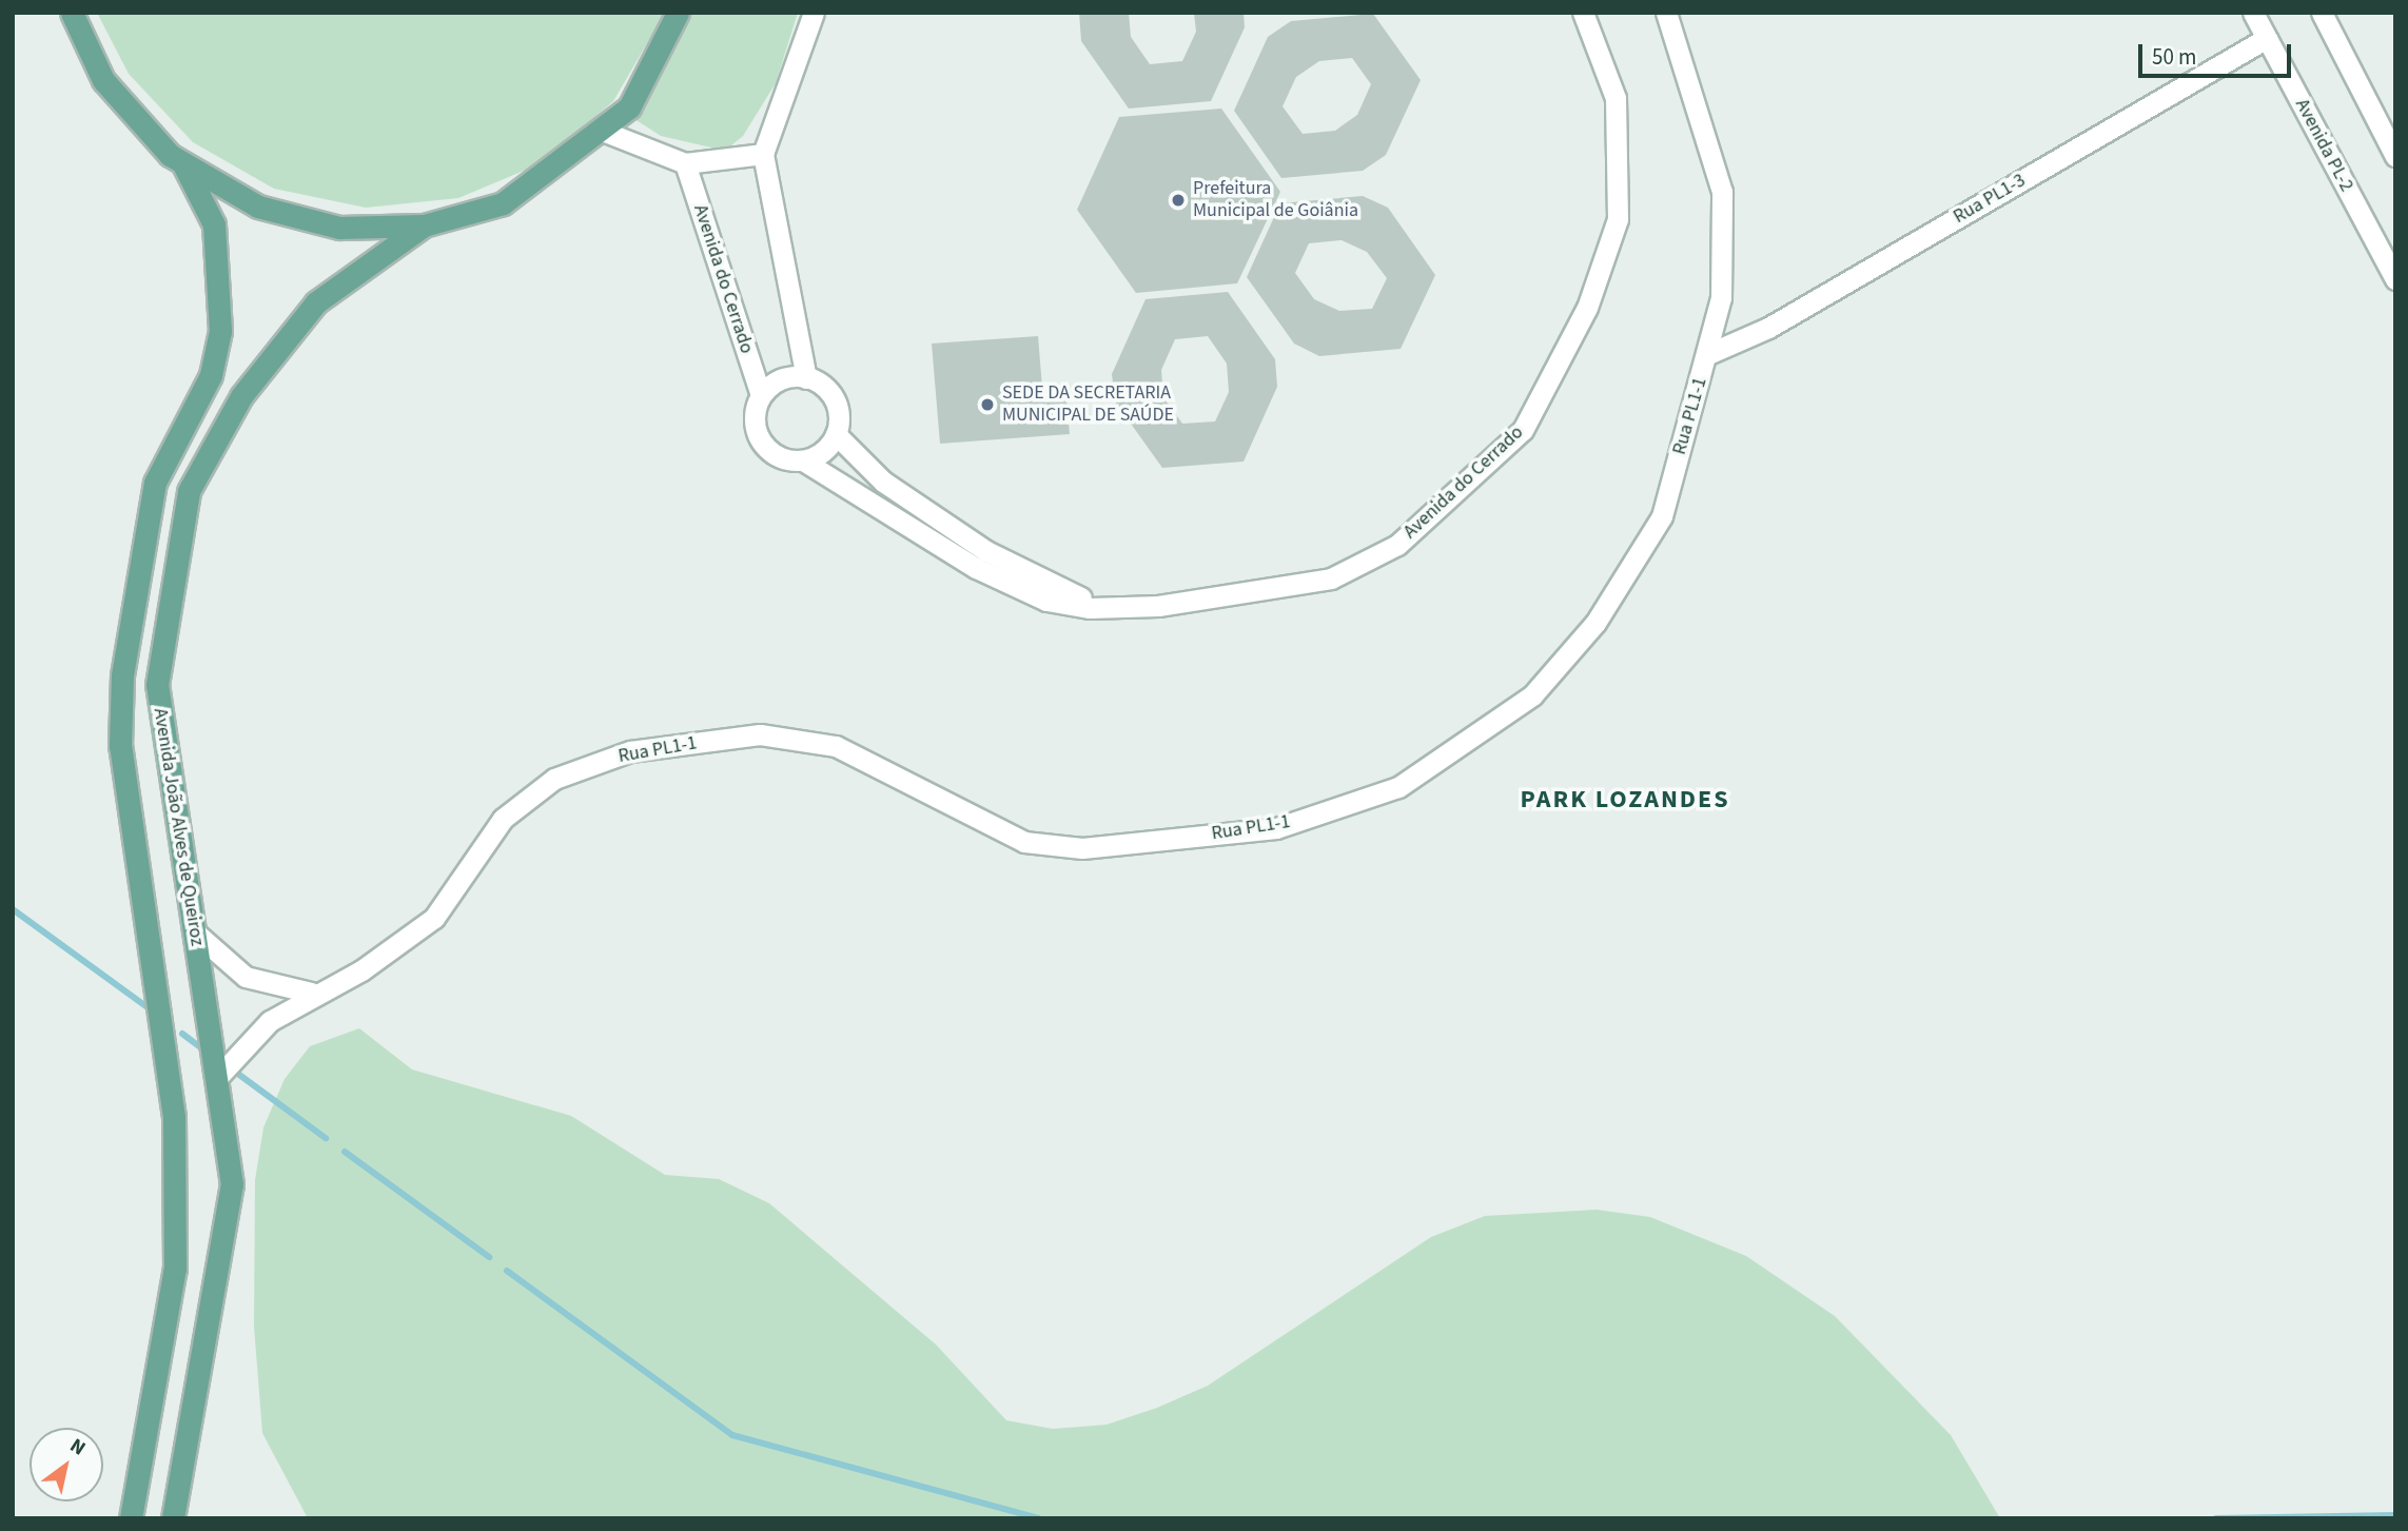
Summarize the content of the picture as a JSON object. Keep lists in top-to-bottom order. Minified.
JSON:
{"streets":{"main road":["Avenida João Alves de Queiroz"],"street":["Avenida PL-2","Rua PL1-3","Avenida do Cerrado","Rua PL1-1"]},"crossings":[["Avenida PL-2","Rua PL1-3"],["Rua PL1-3","Rua PL1-1"],["Rua PL1-1","Avenida João Alves de Queiroz"]],"districts":["PARK LOZANDES"],"places":["Prefeitura Municipal de Goiânia","SEDE DA SECRETARIA MUNICIPAL DE SAÚDE"],"scale_bar":"50 m","north":"top right"}
